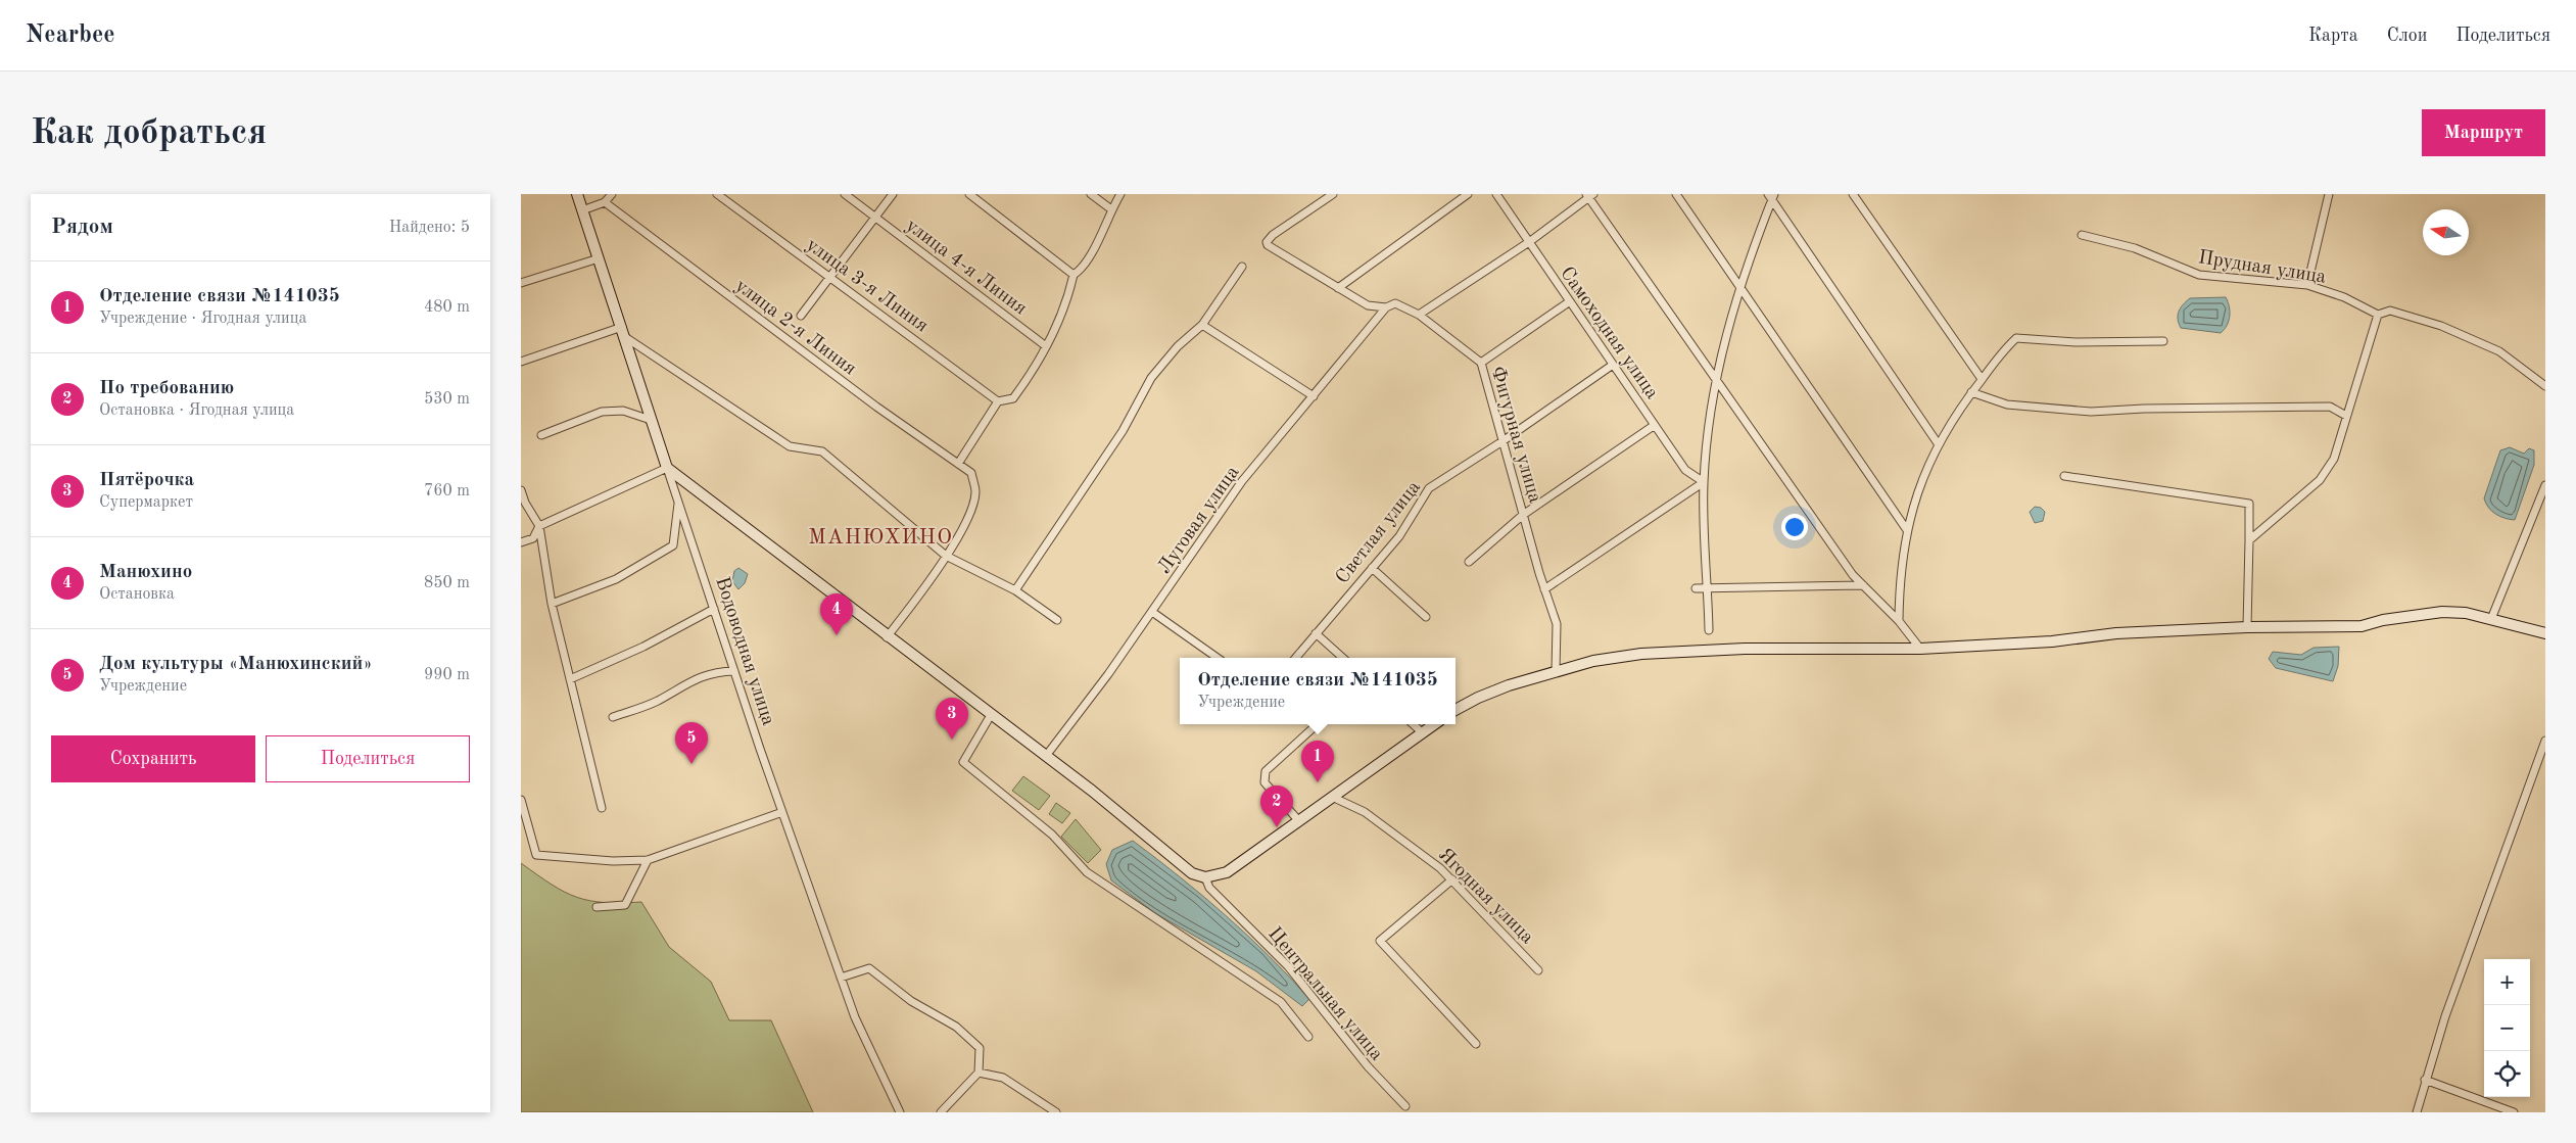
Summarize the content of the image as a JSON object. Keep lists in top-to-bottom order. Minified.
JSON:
{"streets":{"street":["улица 4-я Линия","Прудная улица","улица 3-я Линия","улица 2-я Линия","Самоходная улица","Фигурная улица","Луговая улица","Светлая улица","Водоводная улица","Ягодная улица","Центральная улица"]},"crossings":[["Самоходная улица","Светлая улица"],["Фигурная улица","Луговая улица"],["Фигурная улица","Светлая улица"]],"districts":["МАНЮХИНО"],"north":"left","page":{"header":"Nearbee","nav":["Карта","Слои","Поделиться"],"buttons":["Маршрут",["Сохранить","Поделиться"]],"title":"Как добраться","heading":["Рядом","Найдено: 5"],"list":[{"mark":"1","name":"Отделение связи №141035","note":"Учреждение · Ягодная улица","value":"480 m"},{"mark":"2","name":"По требованию","note":"Остановка · Ягодная улица","value":"530 m"},{"mark":"3","name":"Пятёрочка","note":"Супермаркет","value":"760 m"},{"mark":"4","name":"Манюхино","note":"Остановка","value":"850 m"},{"mark":"5","name":"Дом культуры «Манюхинский»","note":"Учреждение","value":"990 m"}],"pins":["4","3","5","1","2"],"popup":["Отделение связи №141035","Учреждение"],"map_buttons":["+","−"]}}
